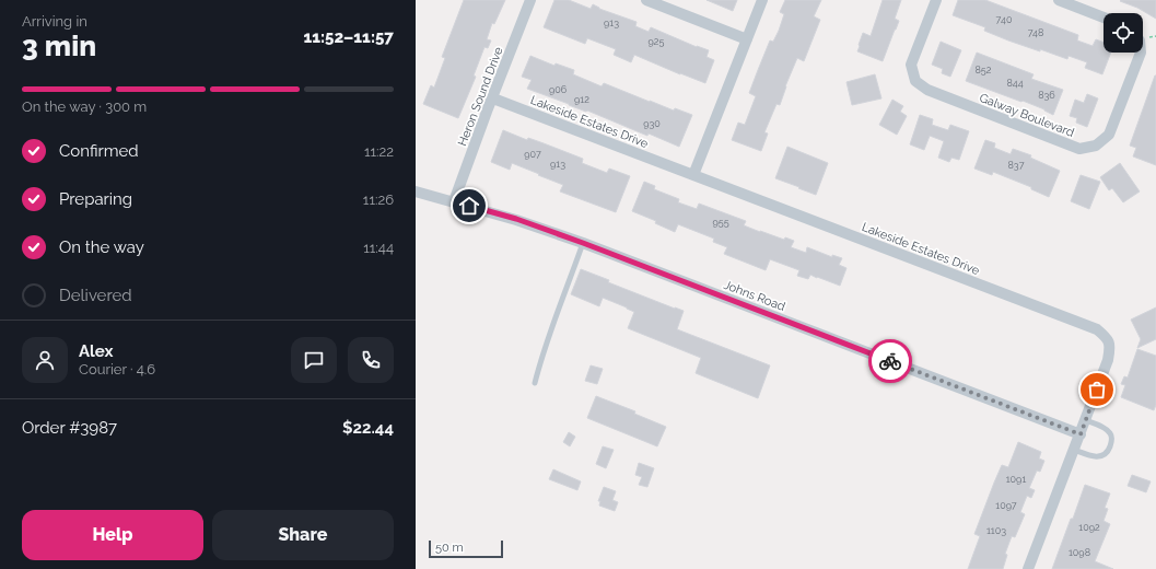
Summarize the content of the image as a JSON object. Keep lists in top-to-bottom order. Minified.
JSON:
{"streets":{"street":["Heron Sound Drive","Galway Boulevard","Lakeside Estates Drive","Johns Road"]},"crossings":[["Heron Sound Drive","Lakeside Estates Drive"],["Heron Sound Drive","Johns Road"],["Lakeside Estates Drive","Johns Road"]],"house_numbers":["740","913","748","925","852","844","906","836","912","930","907","913","837","955","1091","1097","1092","1103","1098"],"scale_bar":"50 m","page":{"heading":["3 min","Arriving in","11:52–11:57"],"panel":["Alex","Courier · 4.6","Order #3987","$22.44"],"bar":"On the way · 300 m","list":[["Confirmed","11:22"],["Preparing","11:26"],["On the way","11:44"],"Delivered"],"buttons":["Help","Share"],"scale":"50 m"}}
